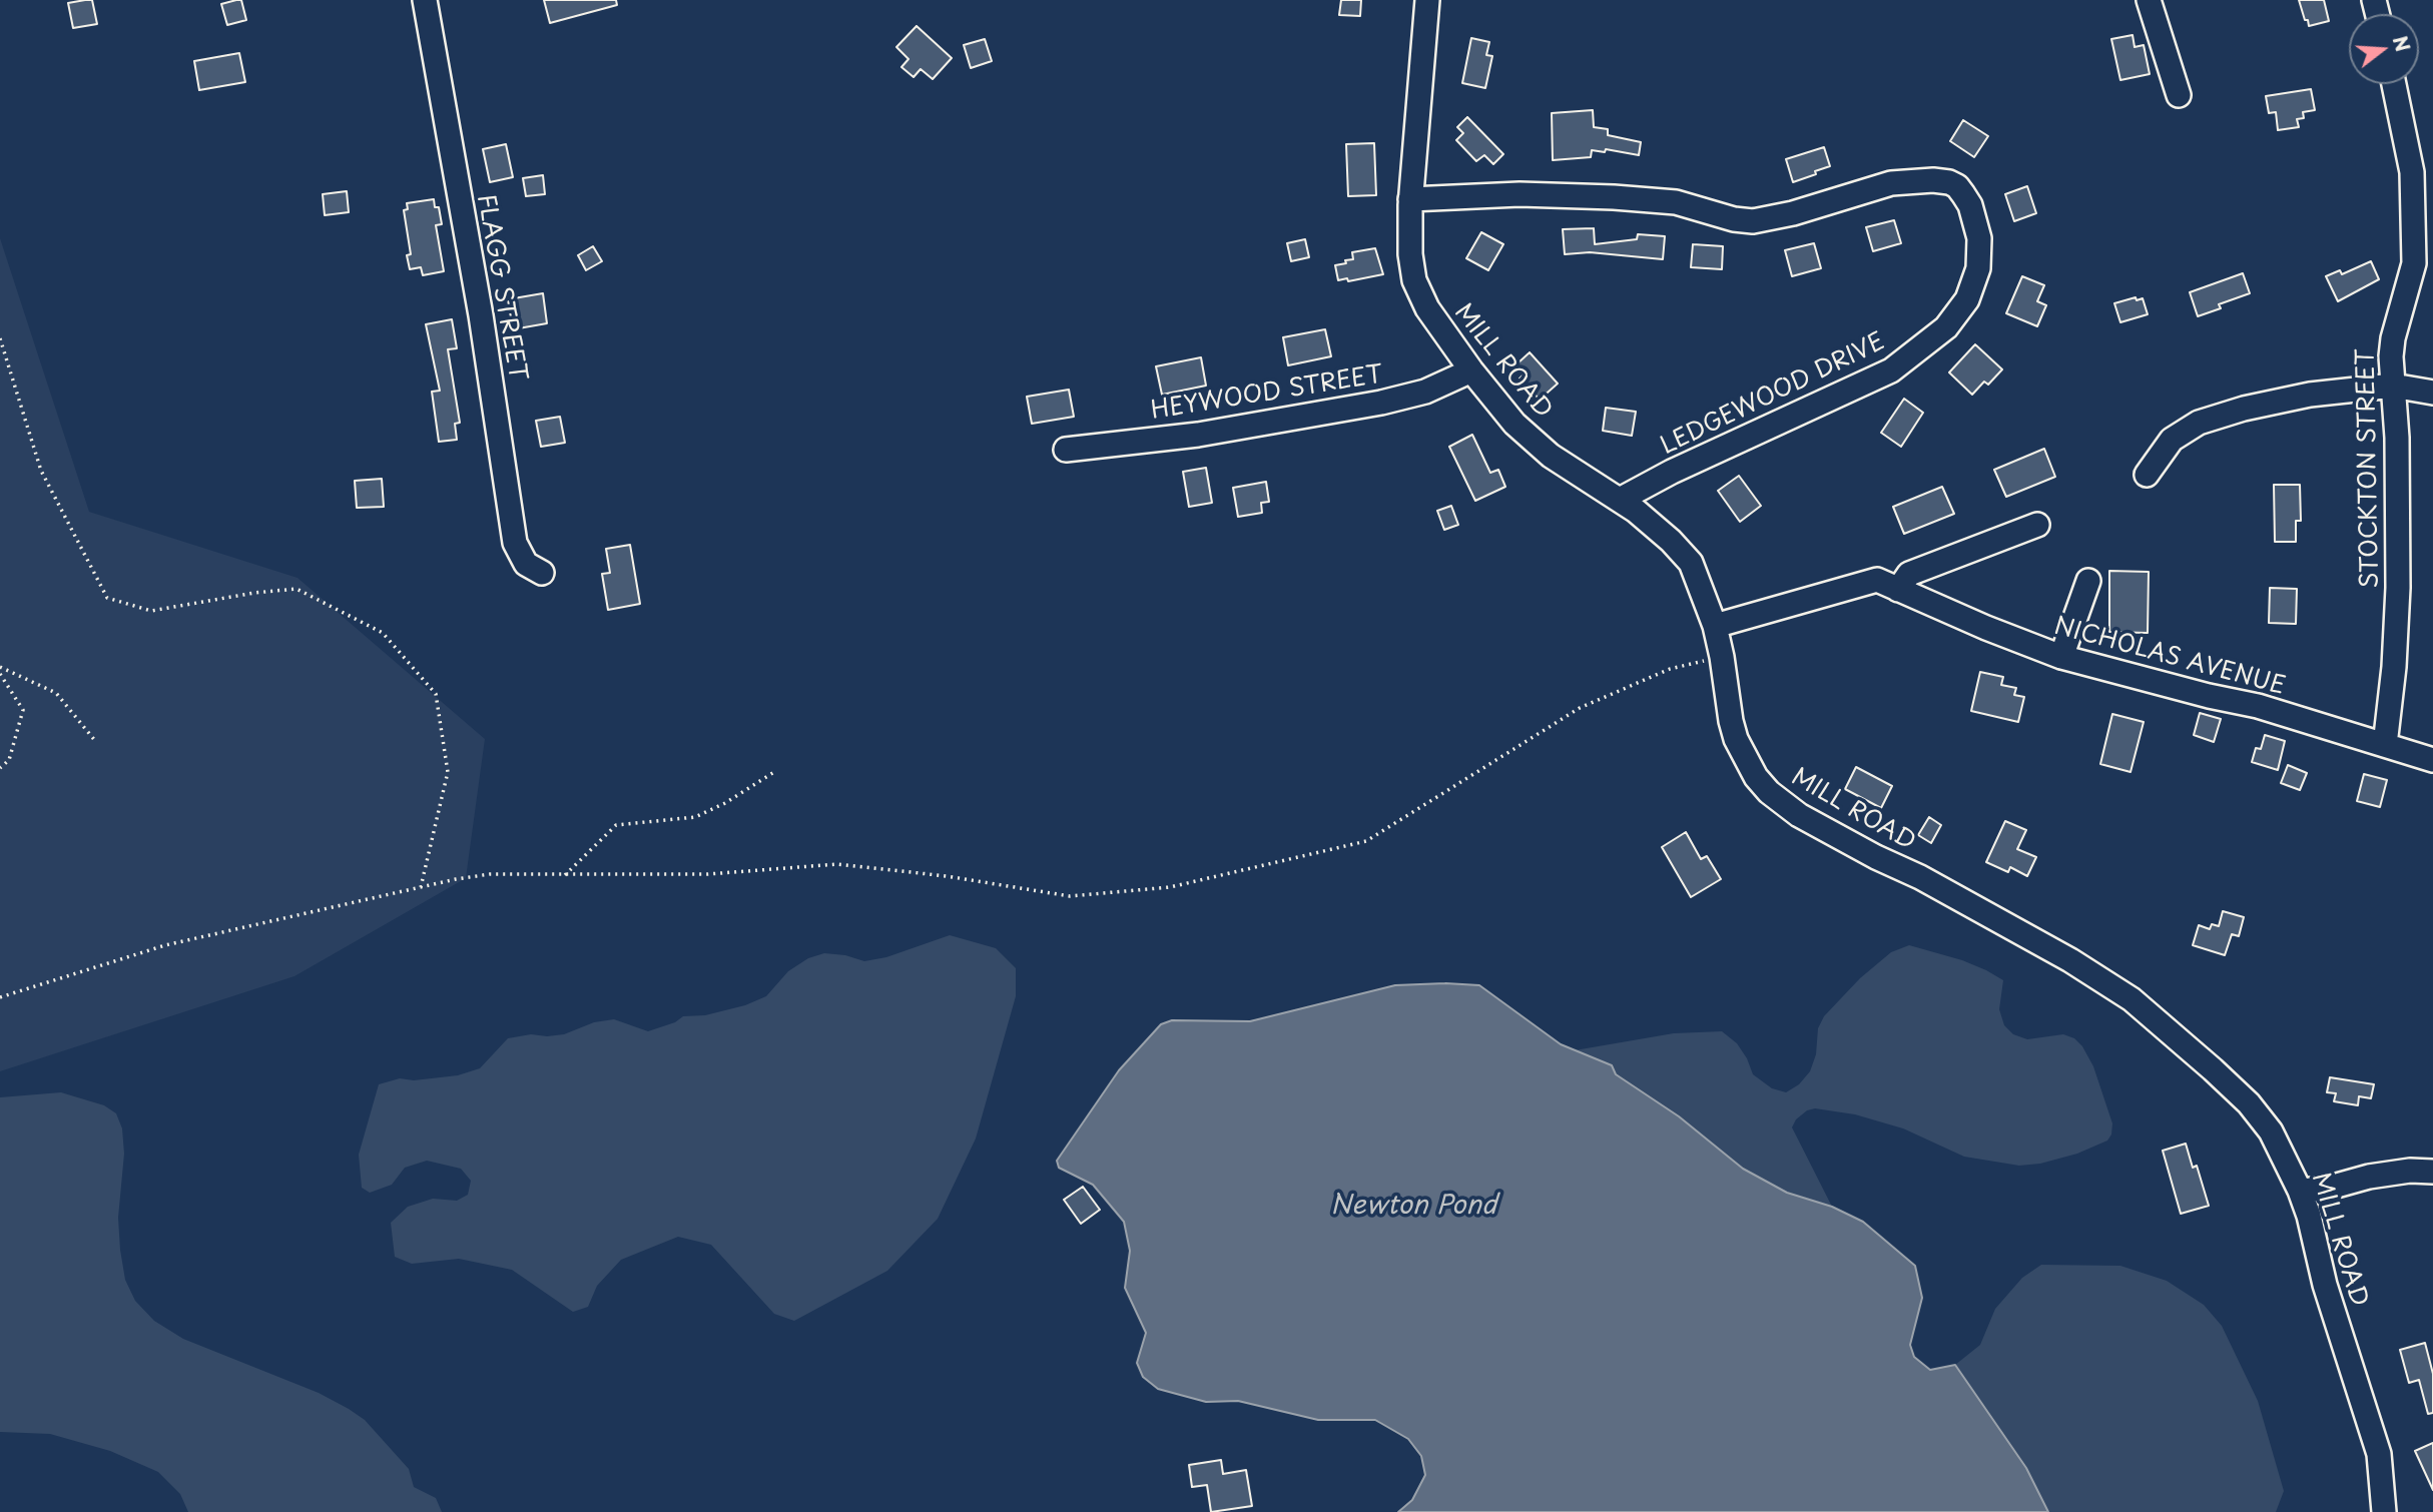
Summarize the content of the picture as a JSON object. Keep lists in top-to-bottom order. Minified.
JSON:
{"streets":{"street":["FLAGG STREET","MILL ROAD","HEYWOOD STREET","LEDGEWOOD DRIVE","STOCKTON STREET","NICHOLAS AVENUE"]},"crossings":[["MILL ROAD","HEYWOOD STREET"],["MILL ROAD","LEDGEWOOD DRIVE"],["MILL ROAD","NICHOLAS AVENUE"],["STOCKTON STREET","NICHOLAS AVENUE"]],"water":["Newton Pond"],"north":"right"}
